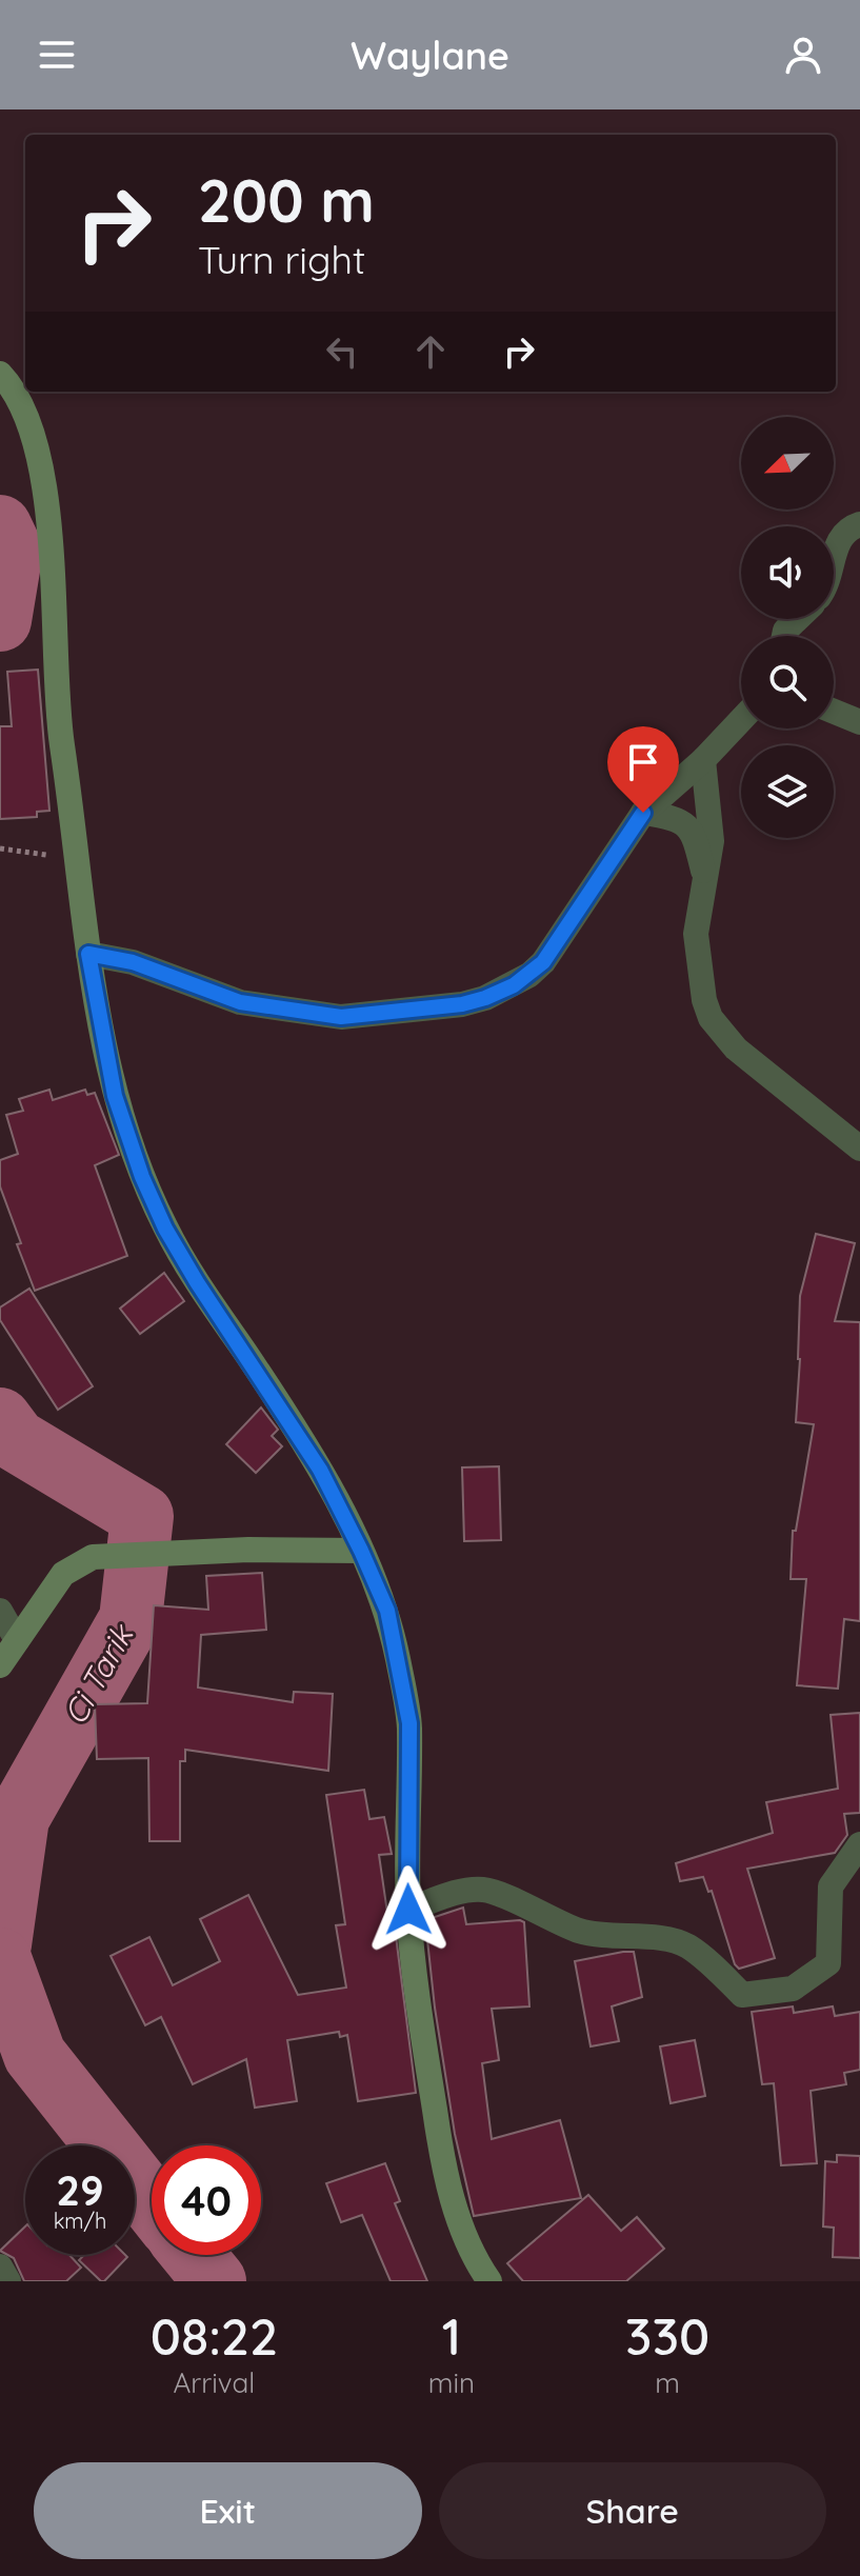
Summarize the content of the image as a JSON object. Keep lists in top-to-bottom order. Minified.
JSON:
{"water":["Ci Tarik"],"north":"bottom left","page":{"header":"Waylane","turn":["200 m","Turn right"],"speed":"29 km/h","limit":"40","eta":["08:22","Arrival","1","min","330","m"],"buttons":["Exit","Share"]}}
